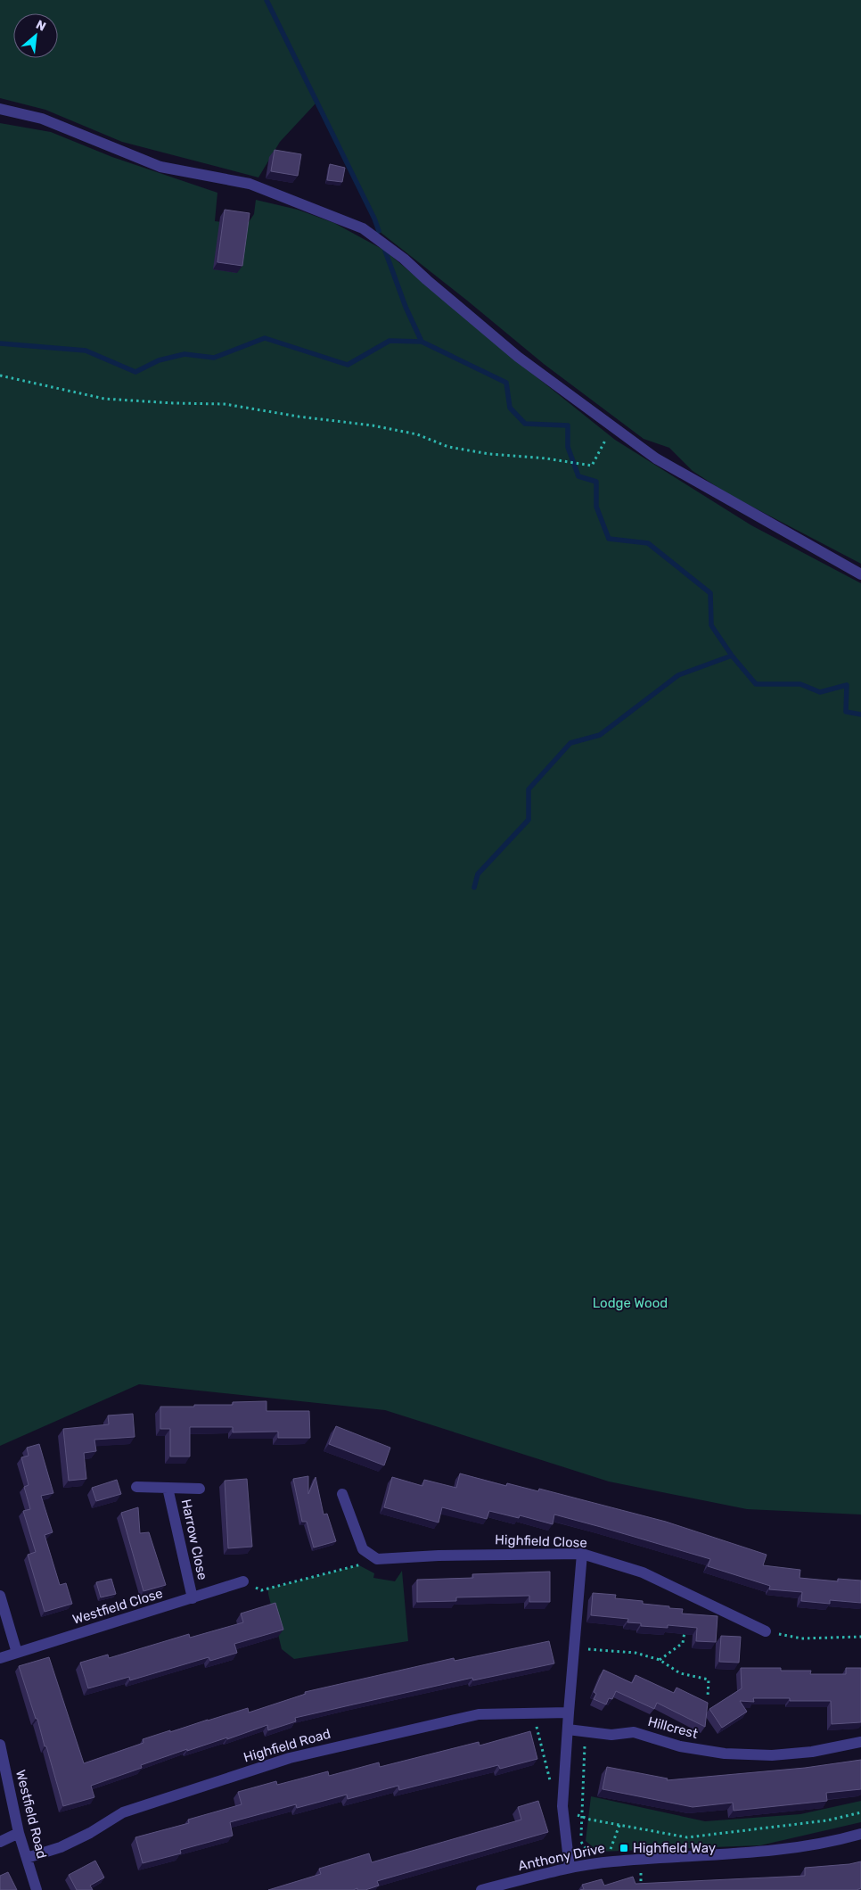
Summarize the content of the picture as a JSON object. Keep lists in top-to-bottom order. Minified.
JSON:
{"streets":{"street":["Harrow Close","Highfield Close","Westfield Close","Hillcrest","Highfield Road","Westfield Road","Anthony Drive"]},"crossings":[["Harrow Close","Westfield Close"],["Highfield Road","Westfield Road"]],"parks":["Lodge Wood"],"places":{"transit":["Highfield Way"]},"north":"top right"}
